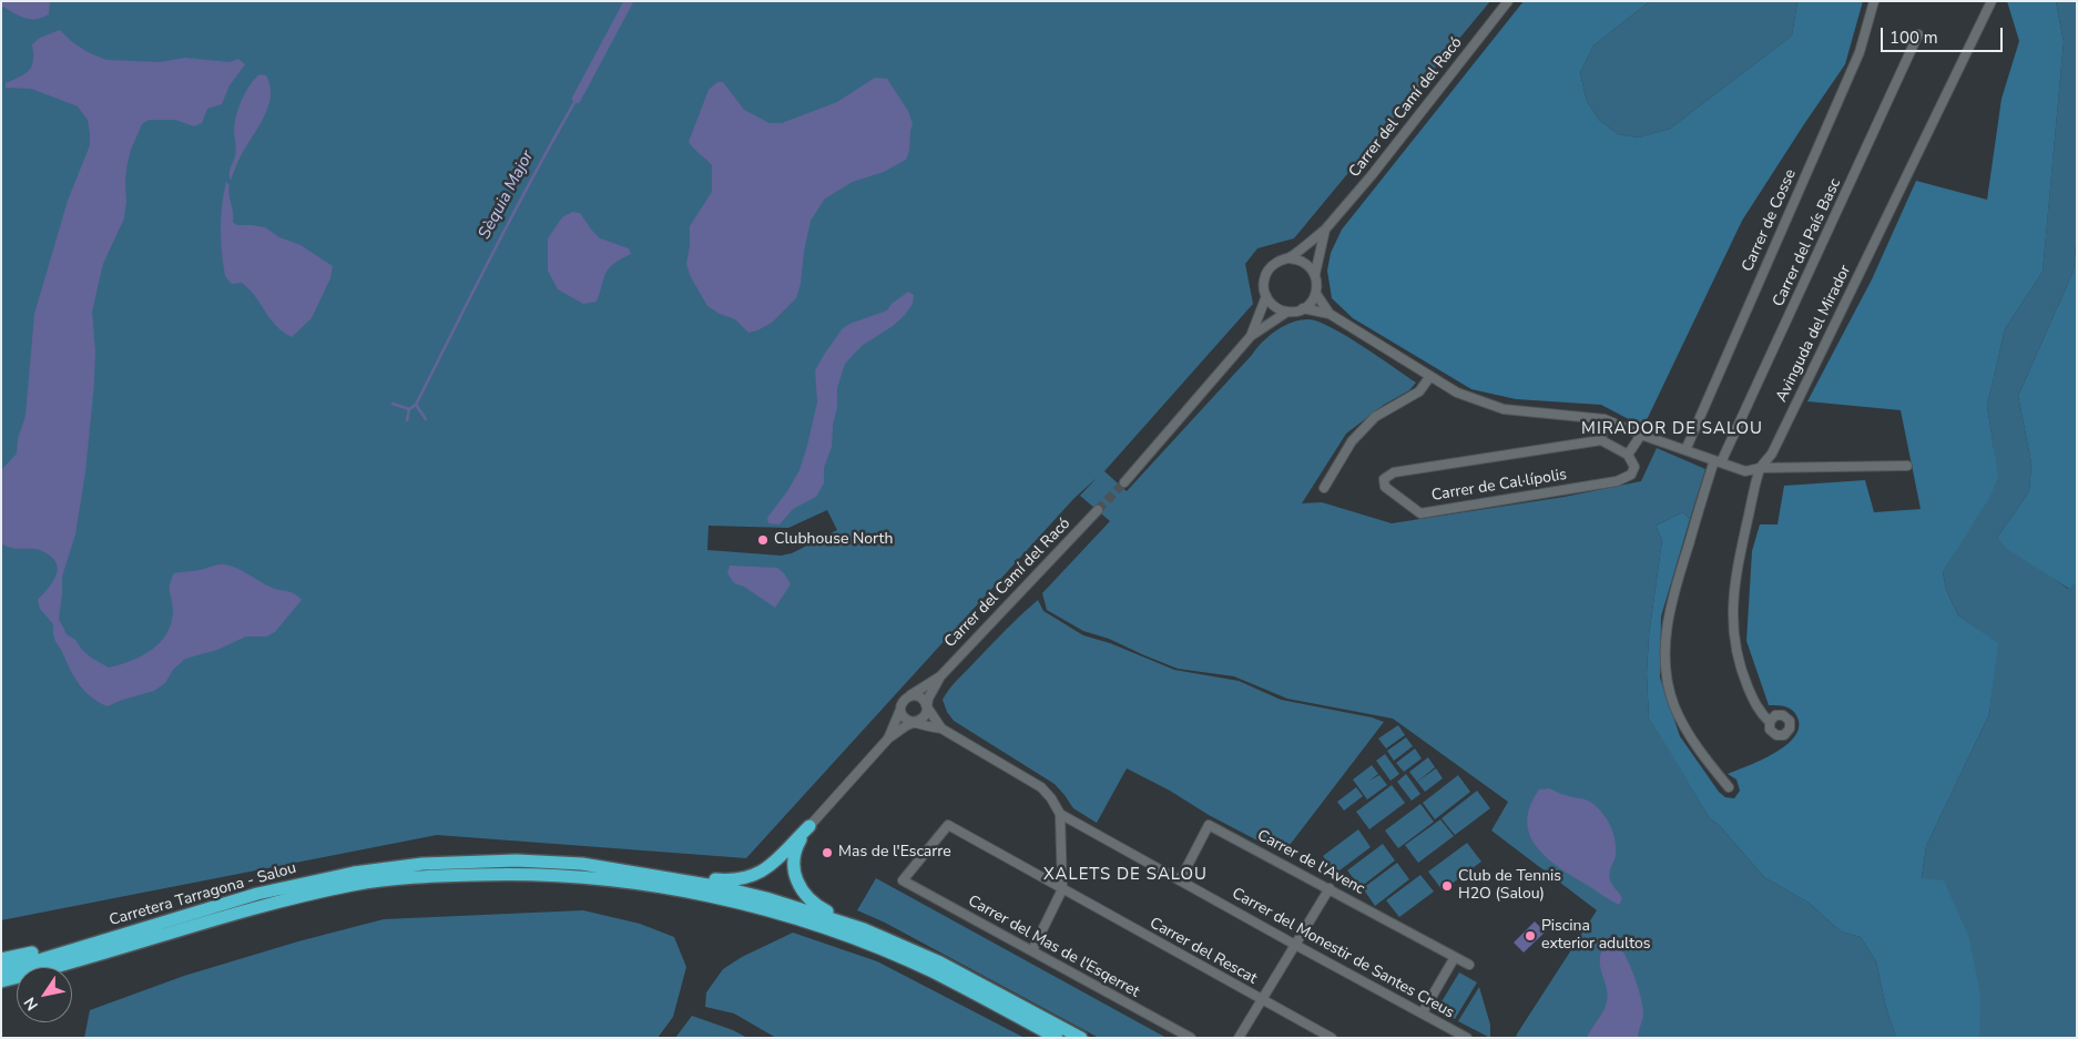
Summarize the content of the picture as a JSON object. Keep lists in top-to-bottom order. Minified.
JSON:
{"streets":{"highway":["Carretera Tarragona - Salou"],"street":["Carrer del Camí del Racó","Carrer de Cosse","Carrer del País Basc","Avinguda del Mirador","Carrer de Cal·lípolis","Carrer de l'Avenc","Carrer del Mas de l'Esqerret","Carrer del Rescat","Carrer del Monestir de Santes Creus"]},"crossings":[["Carrer de l'Avenc","Carrer del Monestir de Santes Creus"],["Carrer del Mas de l'Esqerret","Carrer del Rescat"]],"districts":["MIRADOR DE SALOU","XALETS DE SALOU"],"water":["Sèquia Major"],"places":["Clubhouse North","Mas de l'Escarre","Club de Tennis H2O (Salou)","Piscina exterior adultos"],"scale_bar":"100 m","north":"bottom left"}
